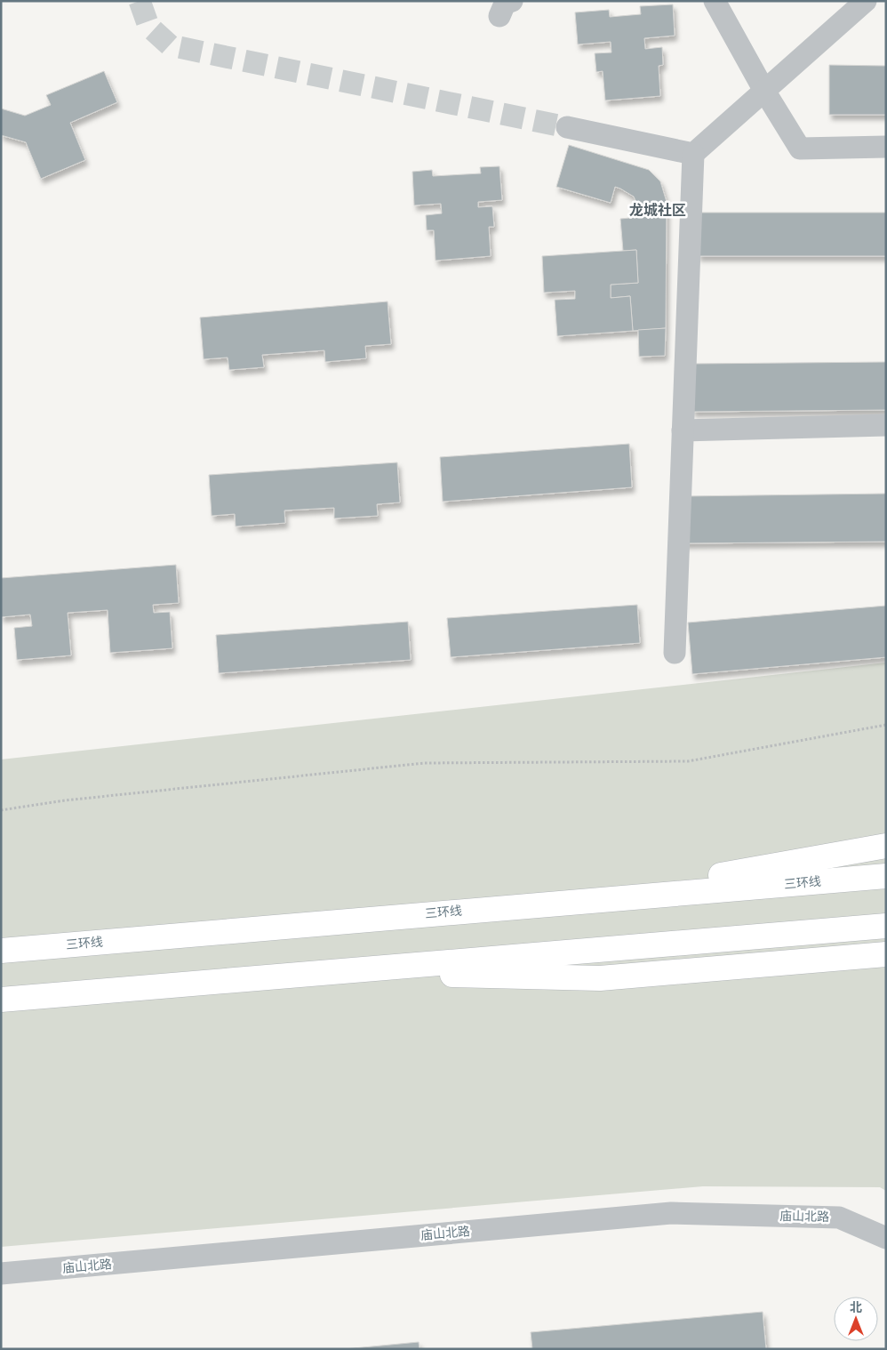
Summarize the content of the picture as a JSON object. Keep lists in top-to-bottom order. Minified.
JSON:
{"streets":{"highway":["三环线"],"street":["庙山北路"]},"districts":["龙城社区"],"north":"top"}
